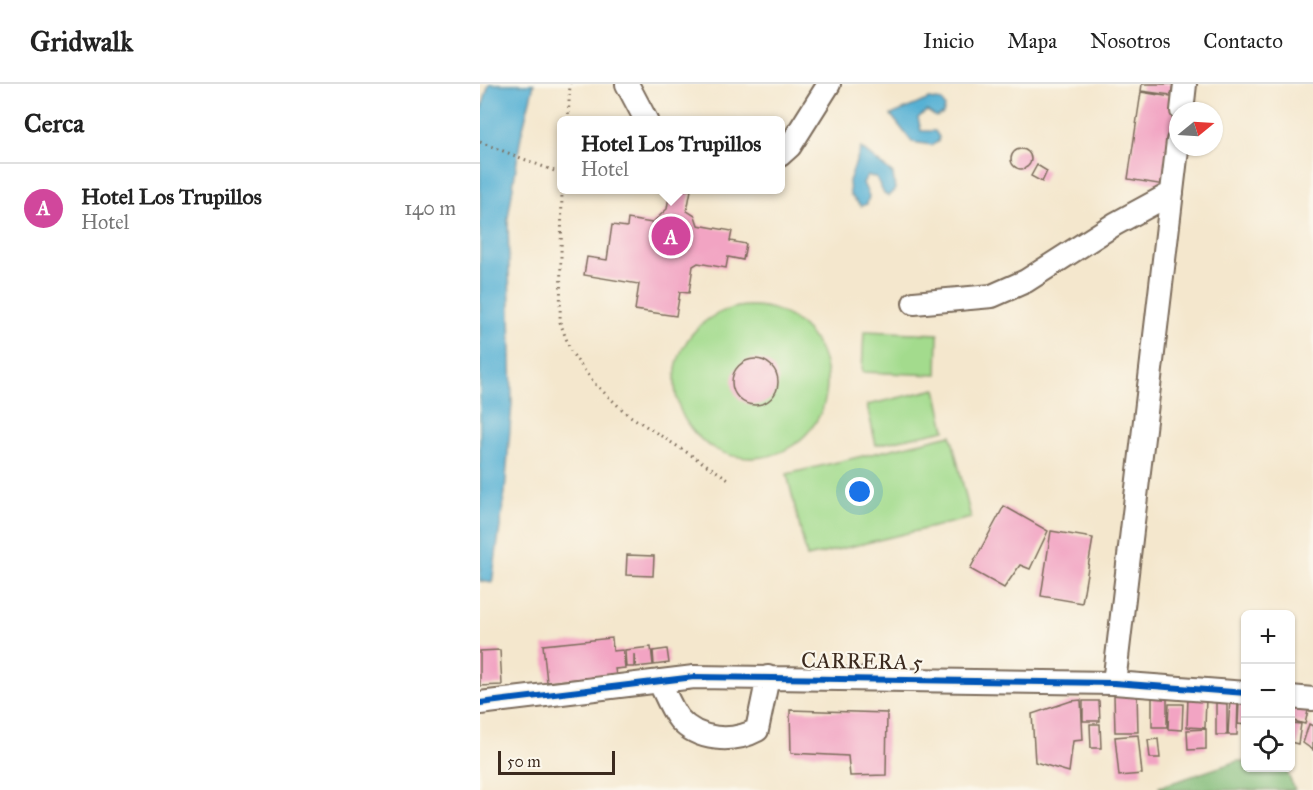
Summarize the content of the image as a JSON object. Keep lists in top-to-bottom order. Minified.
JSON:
{"streets":{"street":["CARRERA 5"]},"scale_bar":"50 m","north":"right","page":{"header":"Gridwalk","nav":["Inicio","Mapa","Nosotros","Contacto"],"heading":"Cerca","popup":["Hotel Los Trupillos","Hotel"],"list":[{"mark":"A","name":"Hotel Los Trupillos","note":"Hotel","value":"140 m"}],"pins":"A","map_buttons":["+","−"],"scale":"50 m"}}
